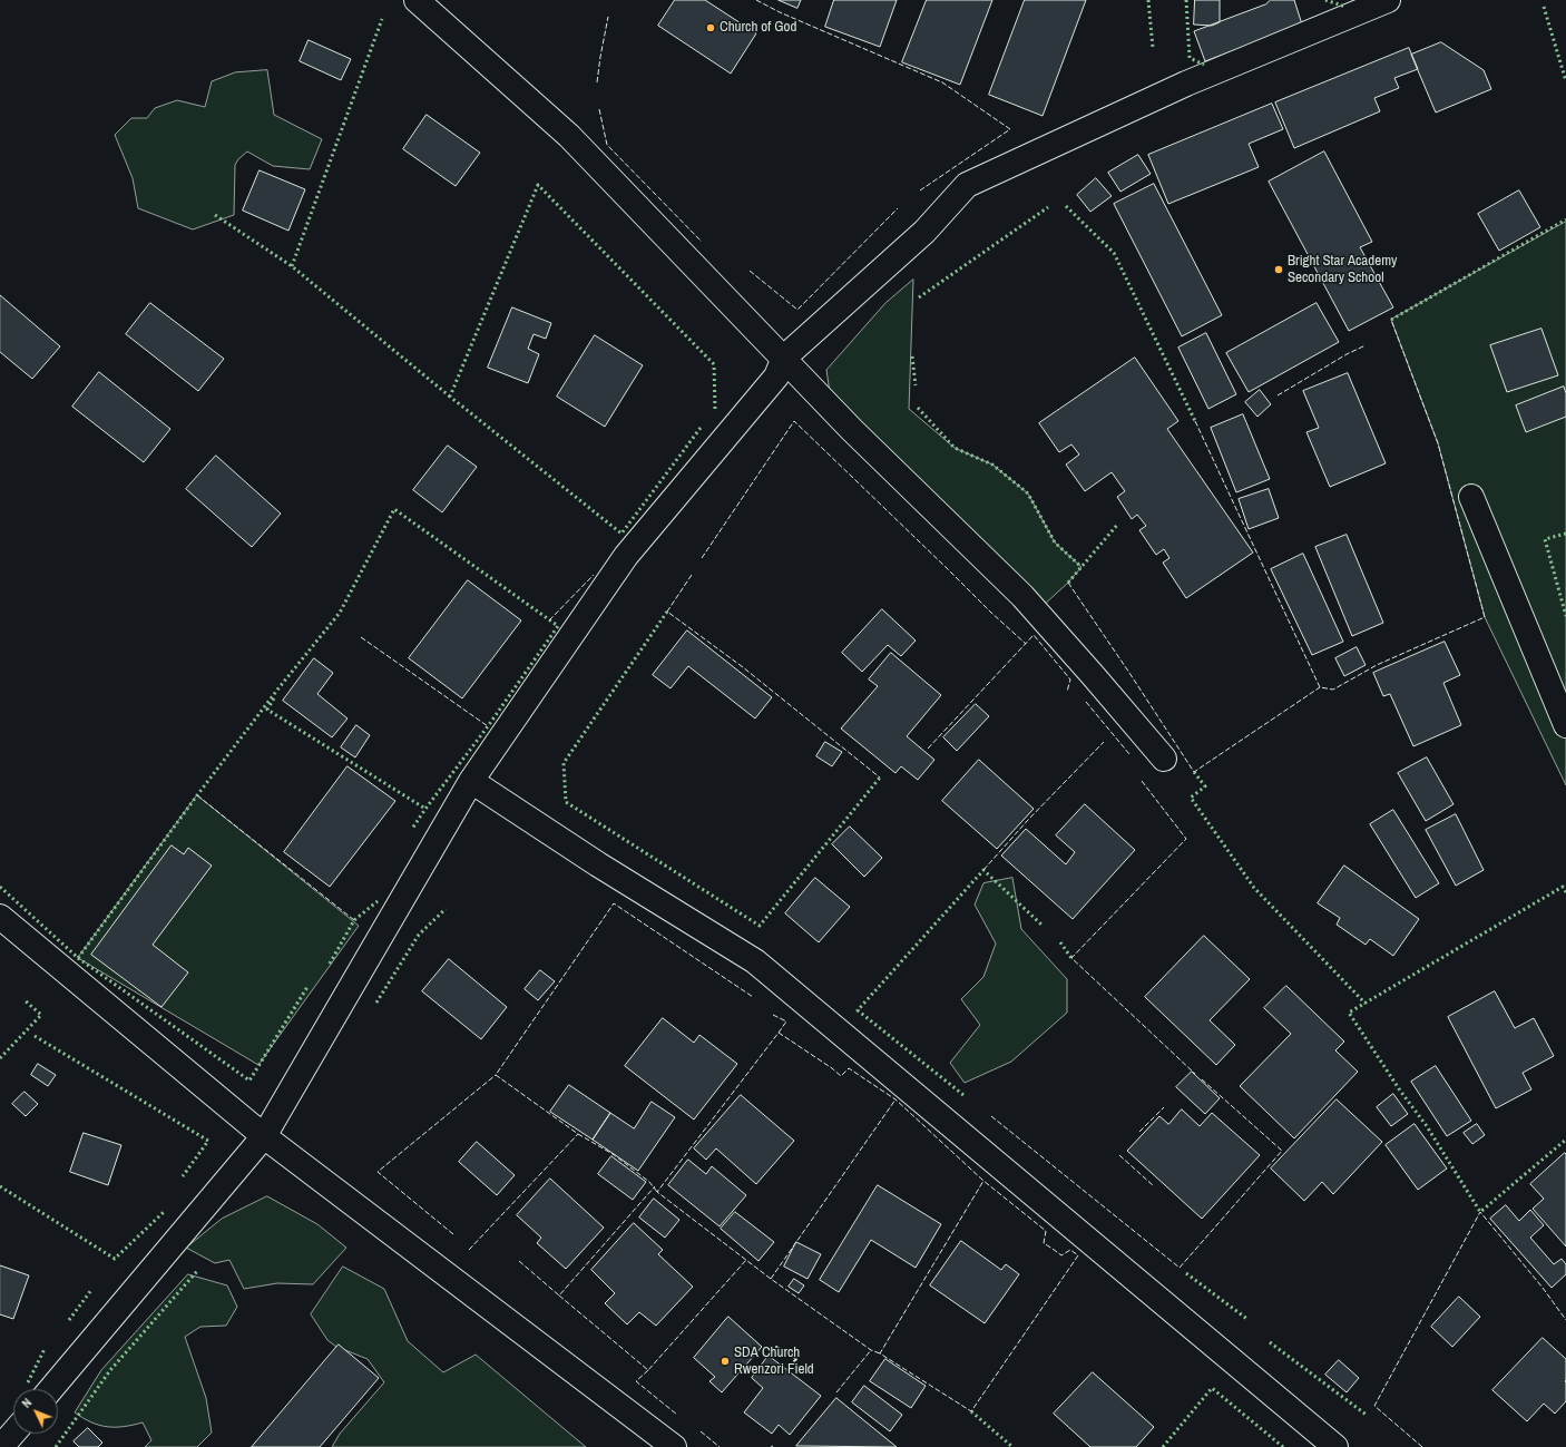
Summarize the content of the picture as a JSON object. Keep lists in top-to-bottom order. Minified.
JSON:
{"places":["Church of God","Bright Star Academy Secondary School","SDA Church Rwenzori Field"],"north":"top left"}
